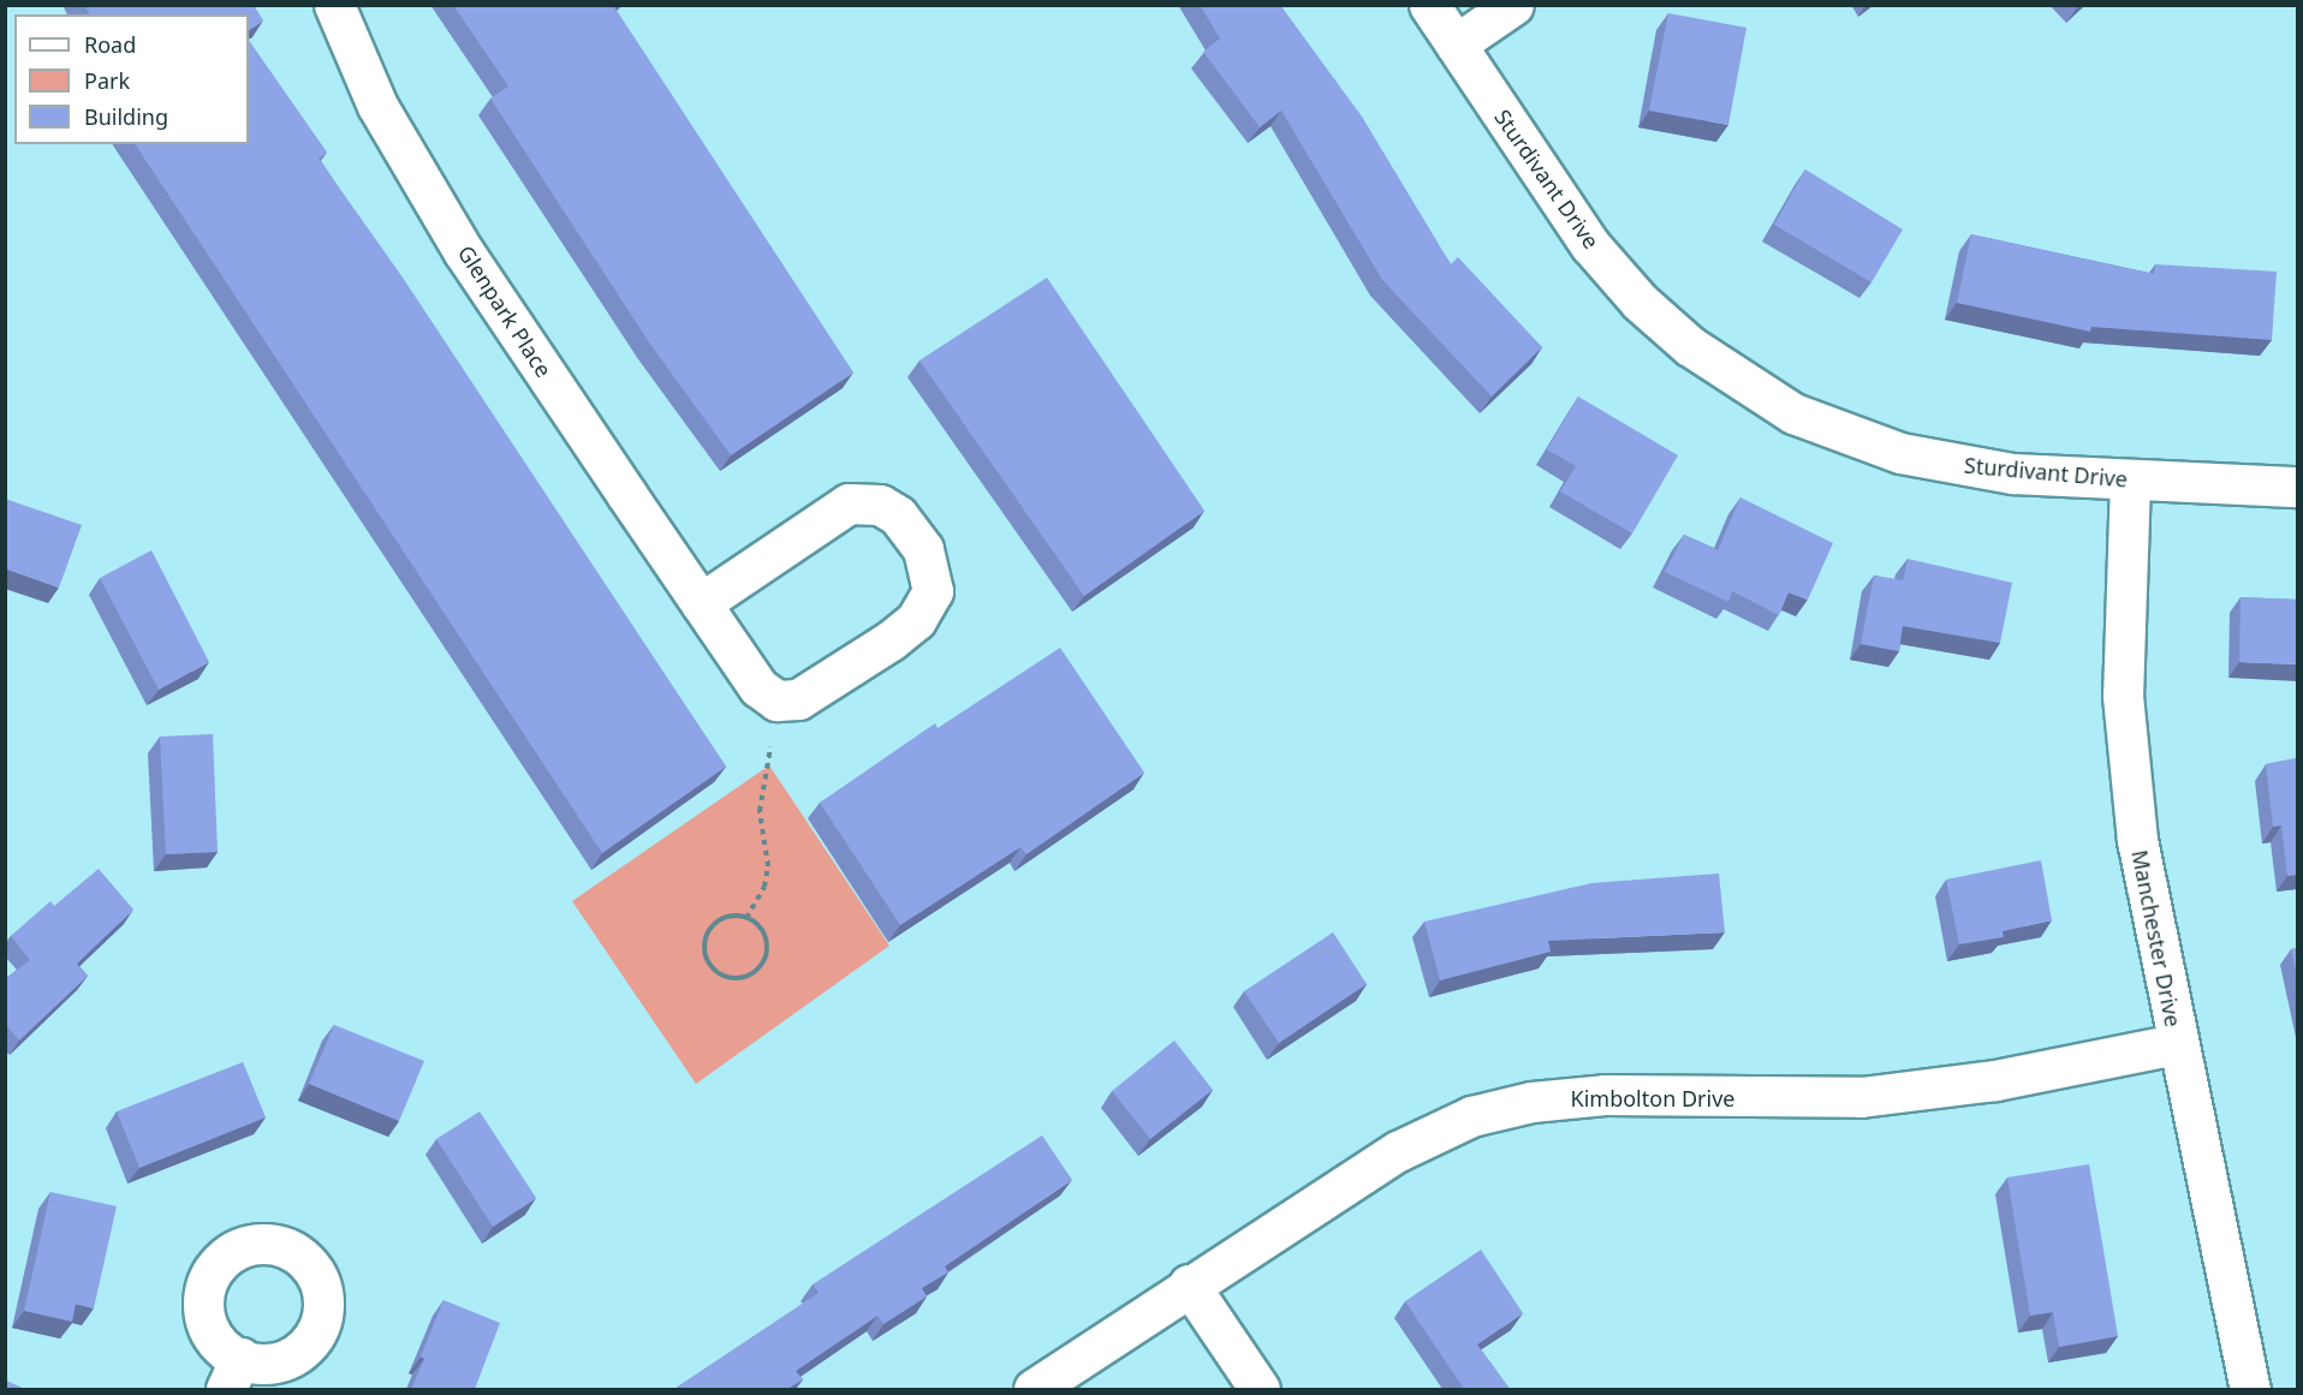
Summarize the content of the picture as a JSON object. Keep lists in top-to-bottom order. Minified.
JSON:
{"streets":{"street":["Sturdivant Drive","Glenpark Place","Manchester Drive","Kimbolton Drive"]},"crossings":[["Sturdivant Drive","Manchester Drive"],["Manchester Drive","Kimbolton Drive"]],"legend":["Road","Park","Building"]}
